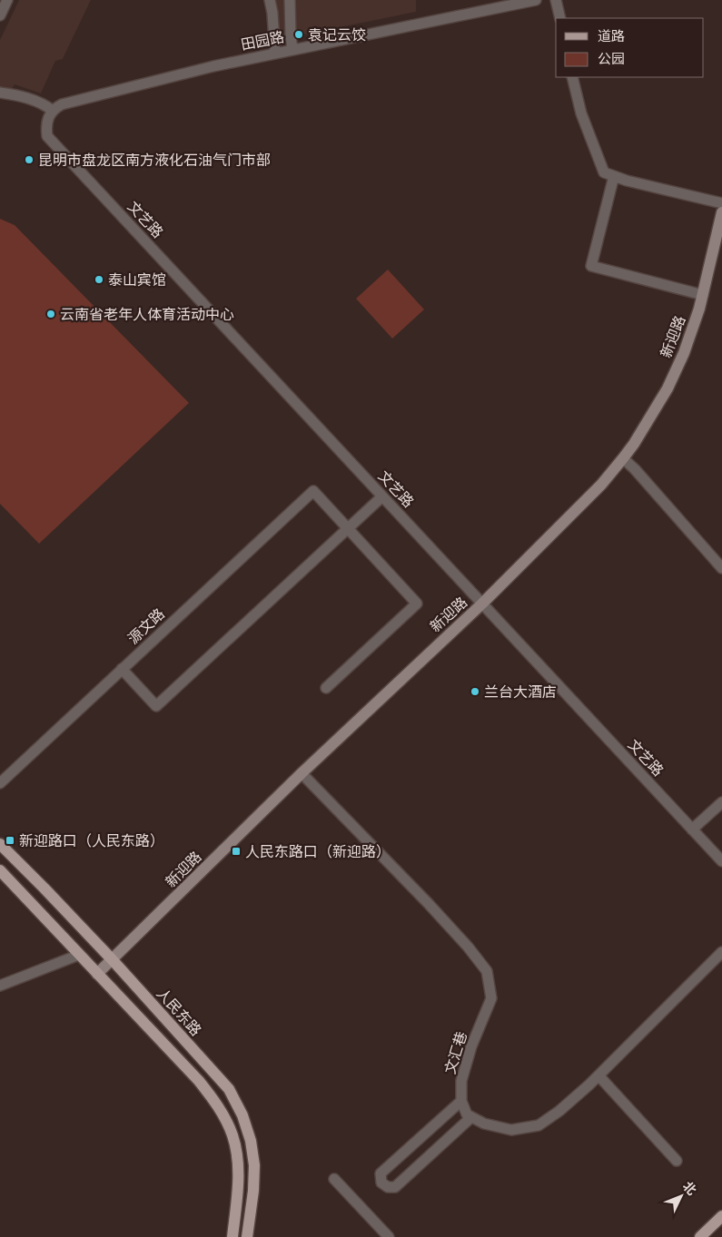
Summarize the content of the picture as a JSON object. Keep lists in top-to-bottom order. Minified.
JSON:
{"streets":{"main road":["人民东路"],"street":["田园路","文艺路","新迎路","源文路","文汇巷"]},"crossings":[["田园路","文艺路"],["文艺路","新迎路"],["新迎路","人民东路"],["新迎路","文汇巷"]],"places":{"other":["袁记云饺","昆明市盘龙区南方液化石油气门市部","泰山宾馆","云南省老年人体育活动中心","兰台大酒店"],"transit":["新迎路口（人民东路）","人民东路口（新迎路）"]},"legend":["道路","公园"],"north":"top right"}
